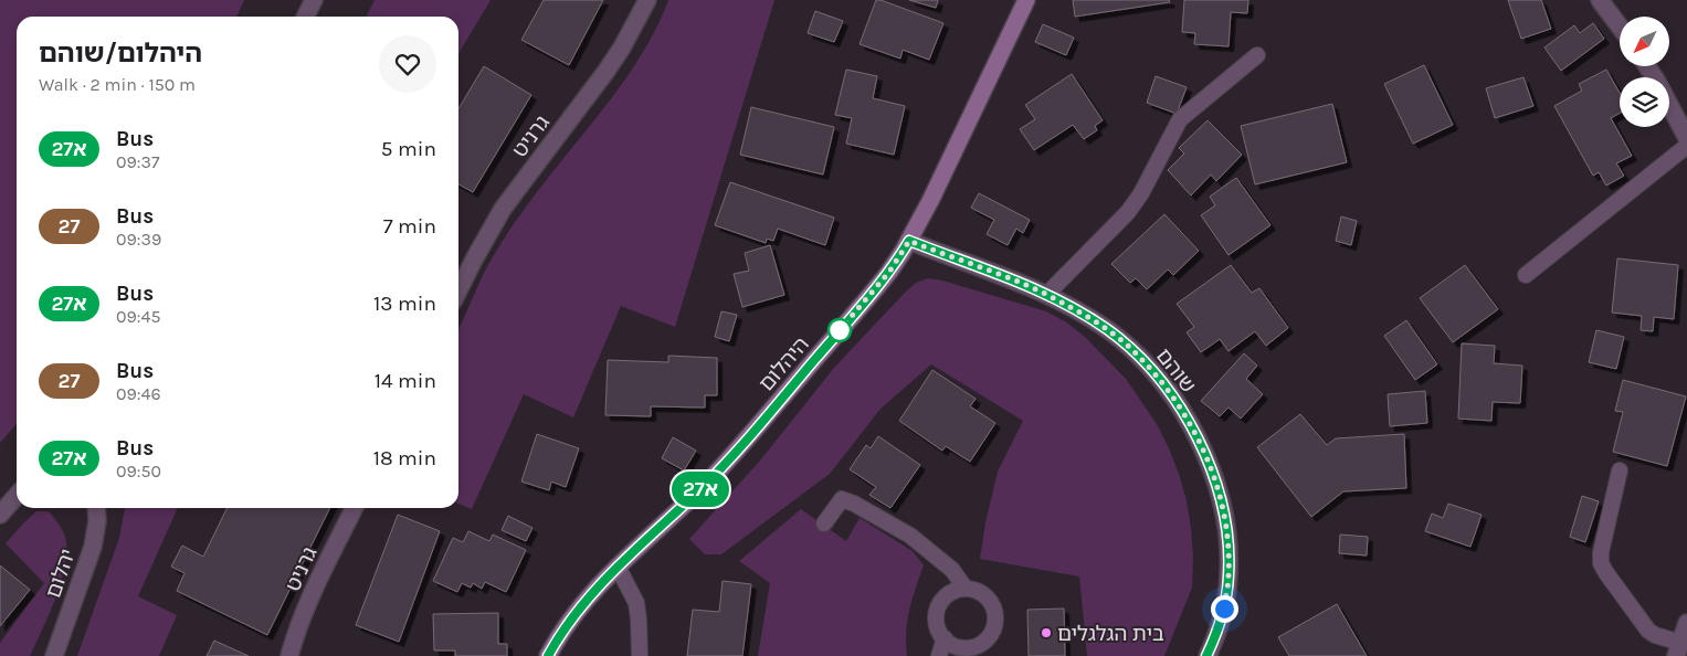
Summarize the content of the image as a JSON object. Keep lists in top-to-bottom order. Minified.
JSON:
{"streets":{"street":["גרניט","היהלום","שוהם","יהלום"]},"crossings":[["היהלום","שוהם"]],"places":["בית הגלגלים"],"lines":["bus line 27א"],"north":"bottom left","page":{"on_map":"27א","heading":["היהלום/שוהם","Walk · 2 min · 150 m"],"list":[{"mark":"27א","name":"Bus","note":"09:37","value":"5 min"},{"mark":"27","name":"Bus","note":"09:39","value":"7 min"},{"mark":"27א","name":"Bus","note":"09:45","value":"13 min"},{"mark":"27","name":"Bus","note":"09:46","value":"14 min"},{"mark":"27א","name":"Bus","note":"09:50","value":"18 min"}]}}
